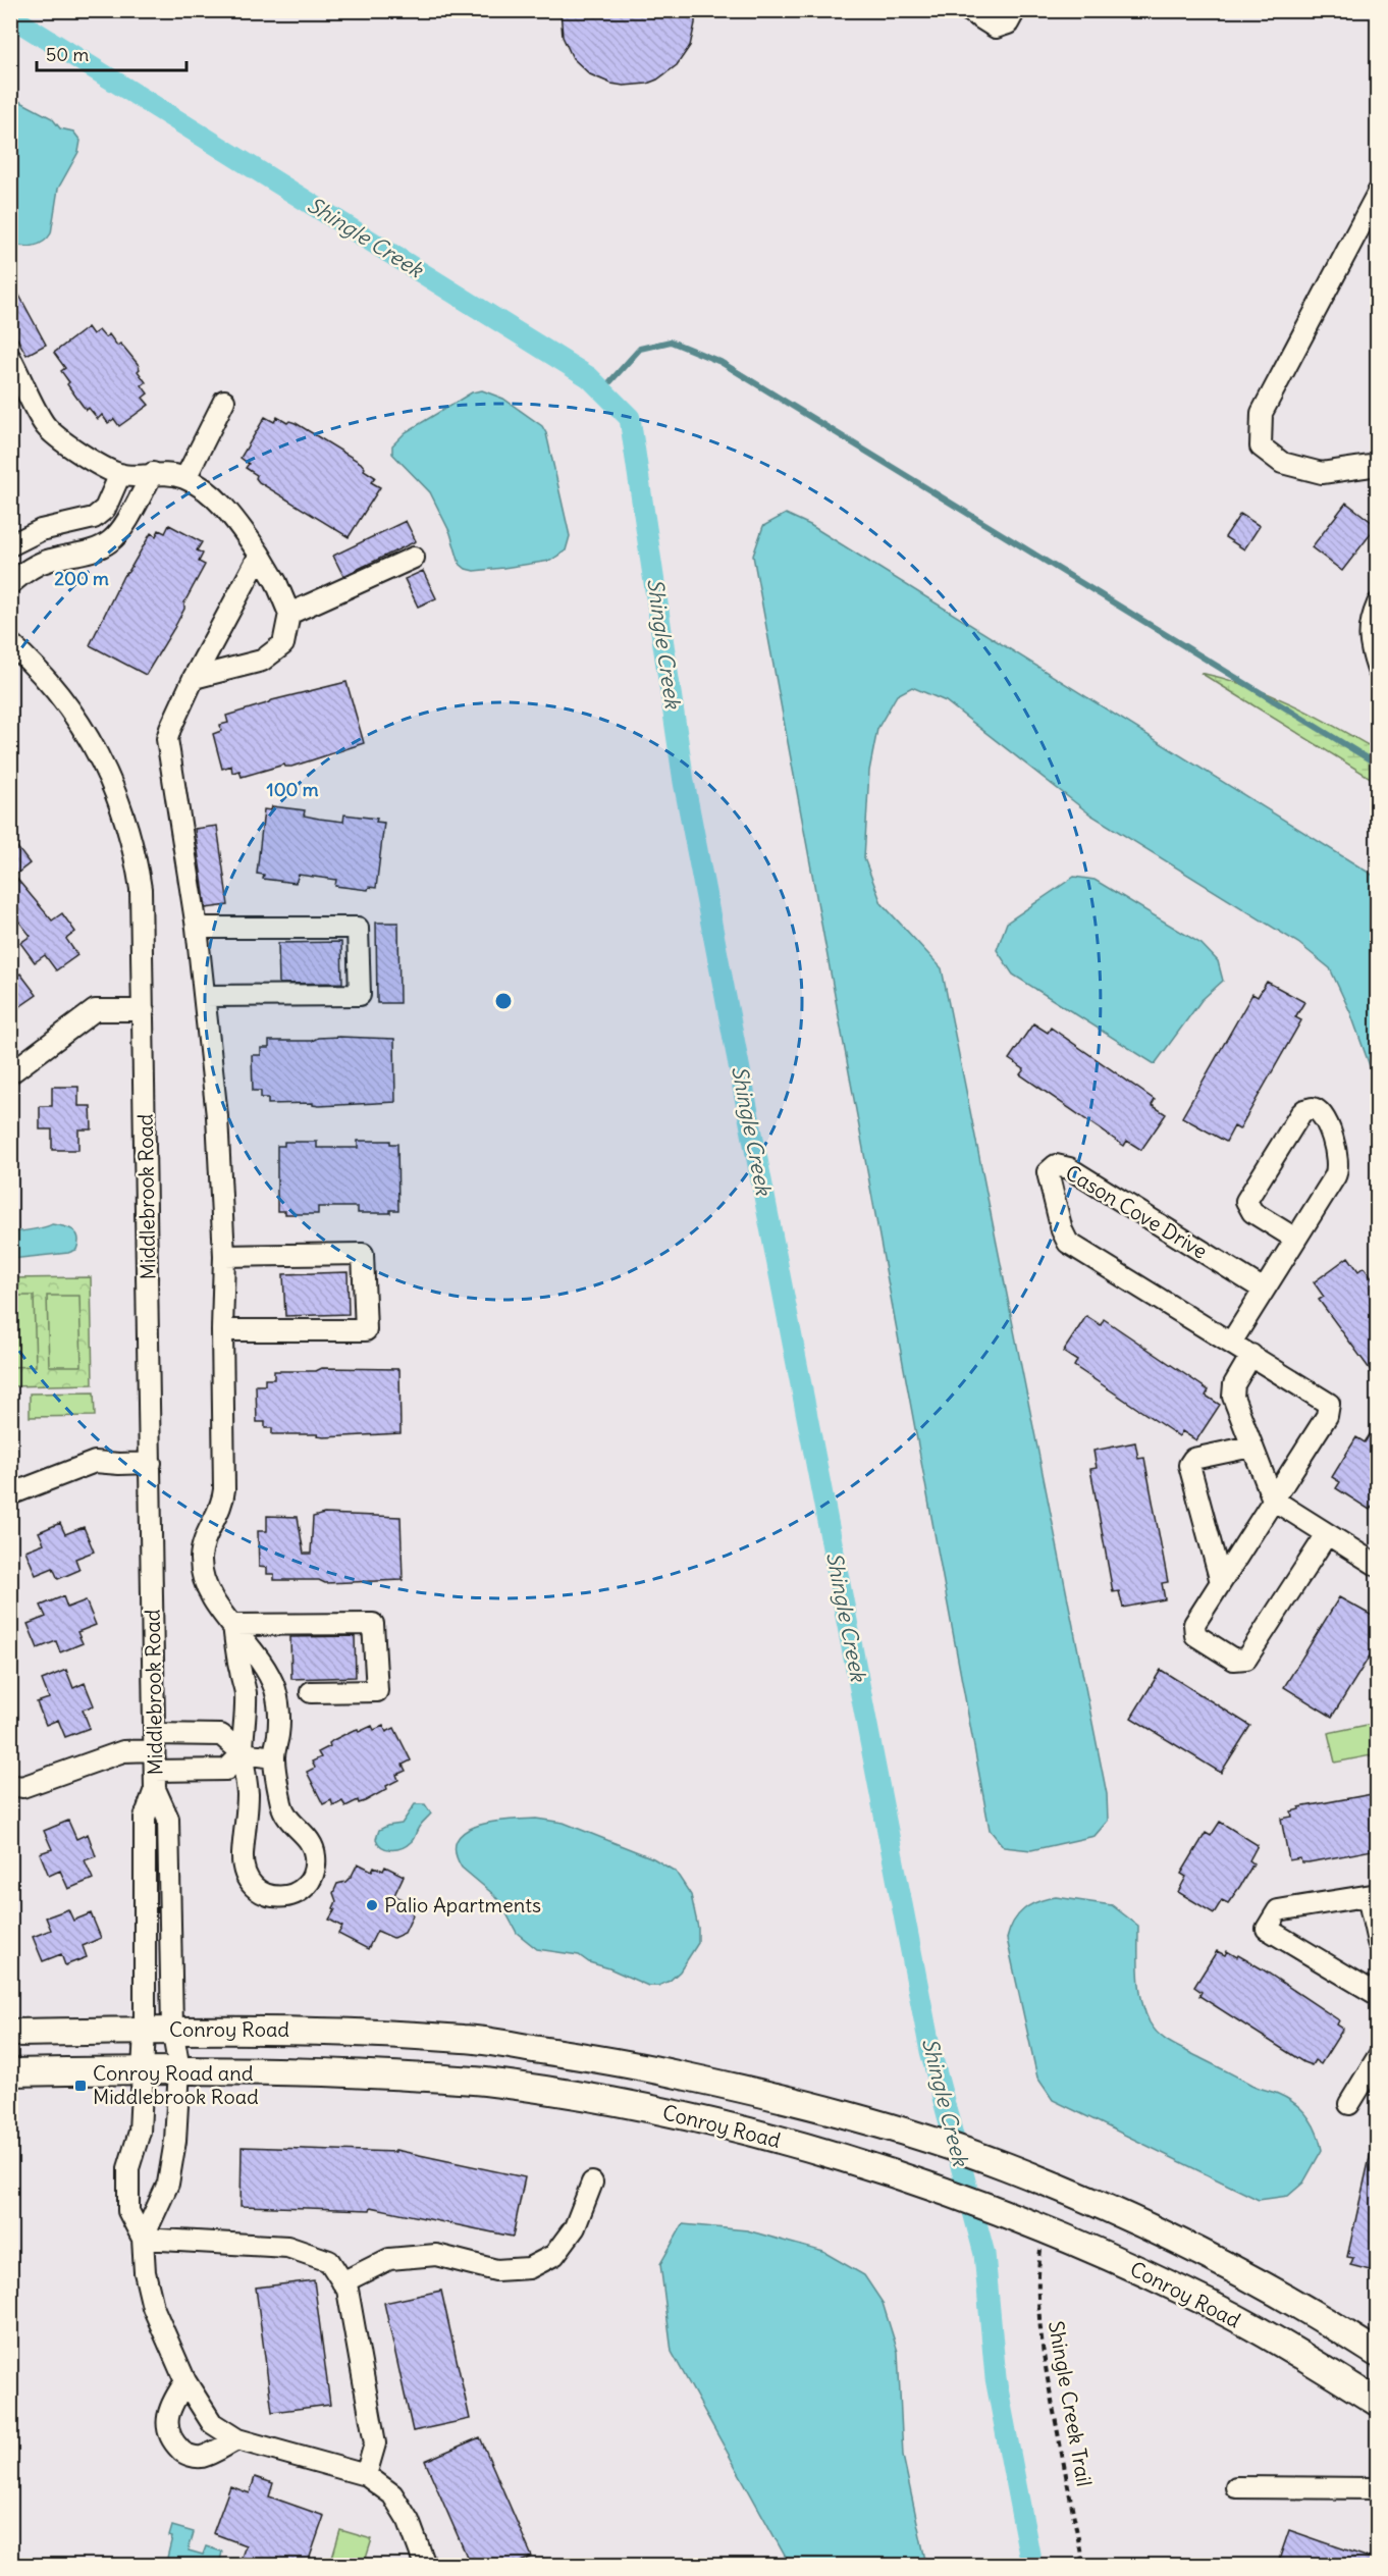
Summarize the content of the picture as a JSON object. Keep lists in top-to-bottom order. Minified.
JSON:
{"streets":{"main road":["Conroy Road"],"street":["Middlebrook Road","Cason Cove Drive"],"path":["Shingle Creek Trail"]},"crossings":[["Middlebrook Road","Conroy Road"]],"water":["Shingle Creek"],"places":{"other":["Palio Apartments"],"transit":["Conroy Road and Middlebrook Road"]},"scale_bar":"50 m","rings":["200 m","100 m"]}
